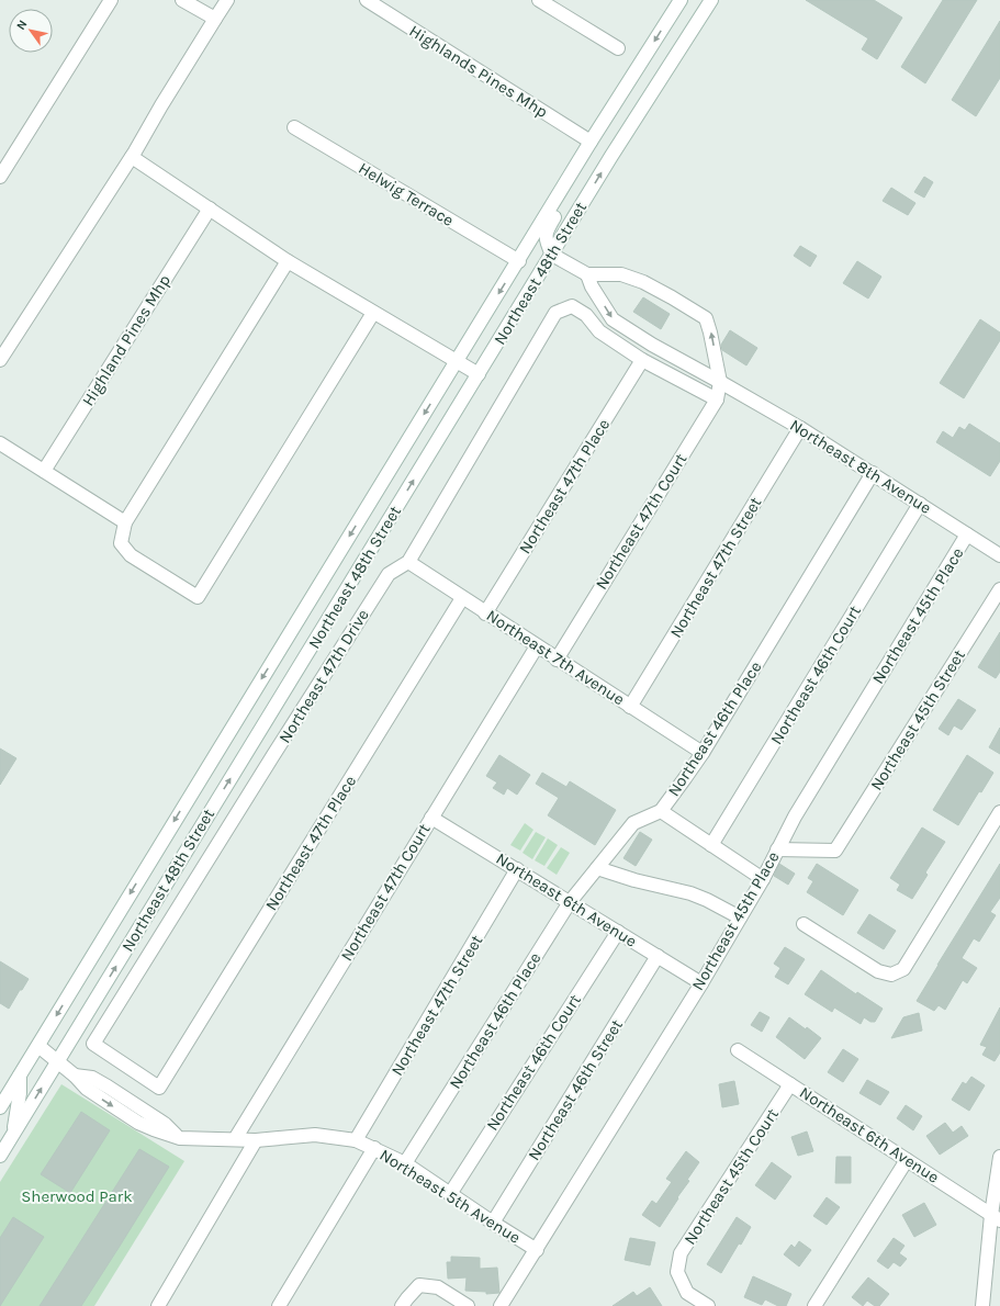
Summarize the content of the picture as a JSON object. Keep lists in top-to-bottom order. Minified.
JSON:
{"streets":{"street":["Highlands Pines Mhp","Helwig Terrace","Northeast 48th Street","Highland Pines Mhp","Northeast 8th Avenue","Northeast 47th Place","Northeast 47th Court","Northeast 47th Street","Northeast 45th Place","Northeast 7th Avenue","Northeast 46th Court","Northeast 47th Drive","Northeast 45th Street","Northeast 46th Place","Northeast 6th Avenue","Northeast 46th Street","Northeast 45th Court","Northeast 5th Avenue"]},"crossings":[["Highlands Pines Mhp","Northeast 48th Street"],["Helwig Terrace","Northeast 48th Street"],["Northeast 48th Street","Northeast 5th Avenue"],["Northeast 8th Avenue","Northeast 47th Court"],["Northeast 8th Avenue","Northeast 47th Street"],["Northeast 8th Avenue","Northeast 45th Place"],["Northeast 8th Avenue","Northeast 46th Court"],["Northeast 8th Avenue","Northeast 46th Place"],["Northeast 47th Place","Northeast 7th Avenue"],["Northeast 47th Place","Northeast 47th Drive"],["Northeast 47th Court","Northeast 7th Avenue"],["Northeast 47th Court","Northeast 6th Avenue"],["Northeast 47th Court","Northeast 5th Avenue"],["Northeast 47th Street","Northeast 7th Avenue"],["Northeast 47th Street","Northeast 6th Avenue"],["Northeast 47th Street","Northeast 5th Avenue"],["Northeast 45th Place","Northeast 45th Street"],["Northeast 45th Place","Northeast 6th Avenue"],["Northeast 45th Place","Northeast 5th Avenue"],["Northeast 7th Avenue","Northeast 47th Drive"],["Northeast 7th Avenue","Northeast 46th Place"],["Northeast 46th Court","Northeast 6th Avenue"],["Northeast 46th Court","Northeast 5th Avenue"],["Northeast 46th Place","Northeast 6th Avenue"],["Northeast 46th Place","Northeast 5th Avenue"],["Northeast 6th Avenue","Northeast 46th Street"],["Northeast 6th Avenue","Northeast 45th Court"],["Northeast 46th Street","Northeast 5th Avenue"]],"parks":["Sherwood Park"],"north":"top left"}
